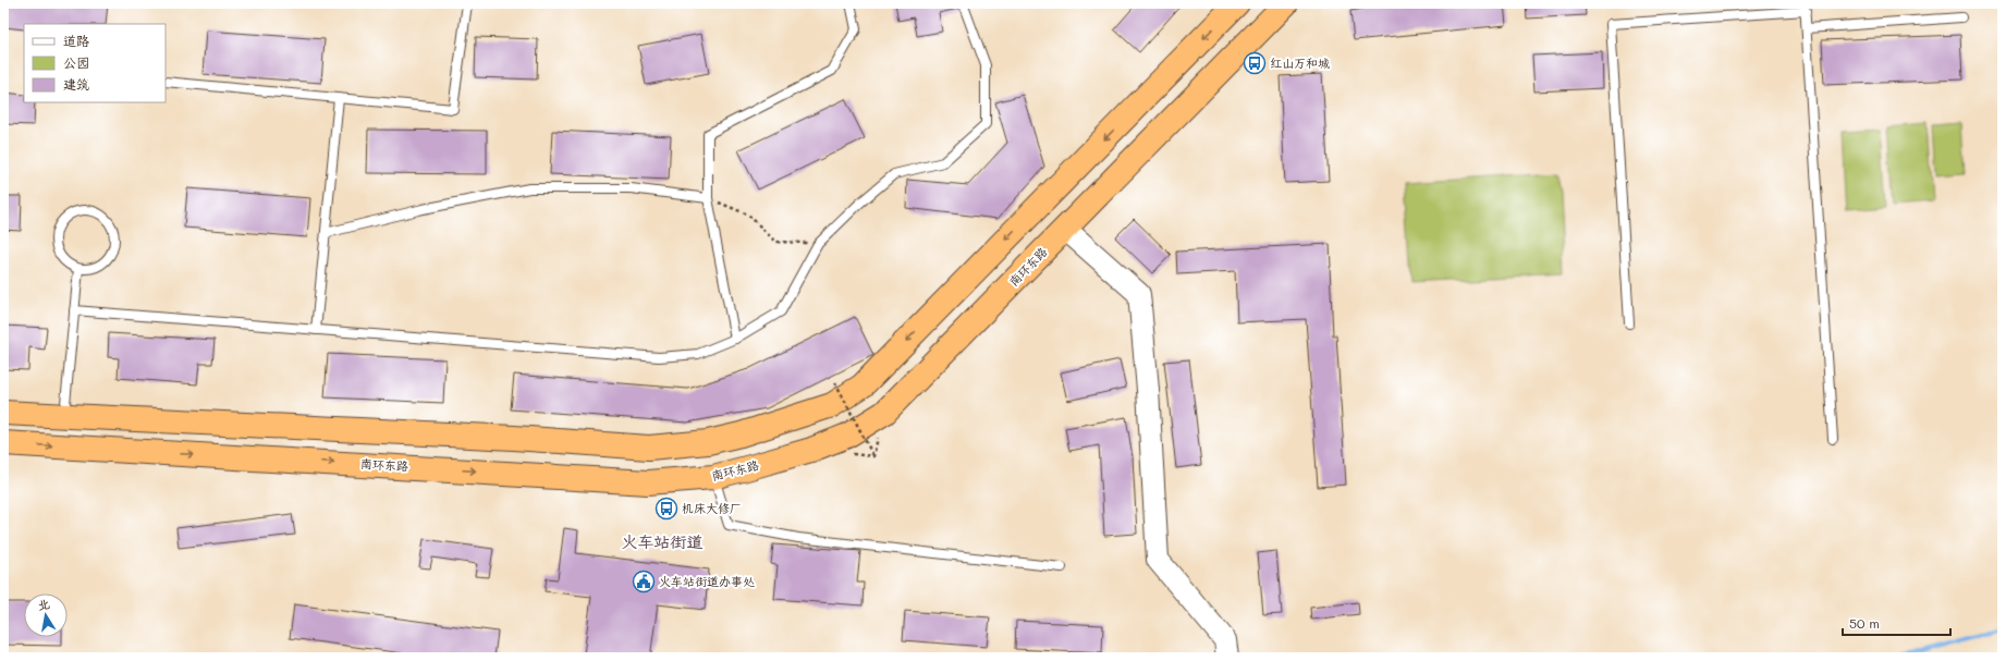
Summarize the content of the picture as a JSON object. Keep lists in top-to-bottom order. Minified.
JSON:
{"streets":{"highway":["南环东路"]},"one_way":["南环东路"],"districts":["火车站街道"],"places":{"bus stop":["红山万和城","机床大修厂"],"public building":["火车站街道办事处"]},"legend":["道路","公园","建筑"],"scale_bar":"50 m","north":"top"}
